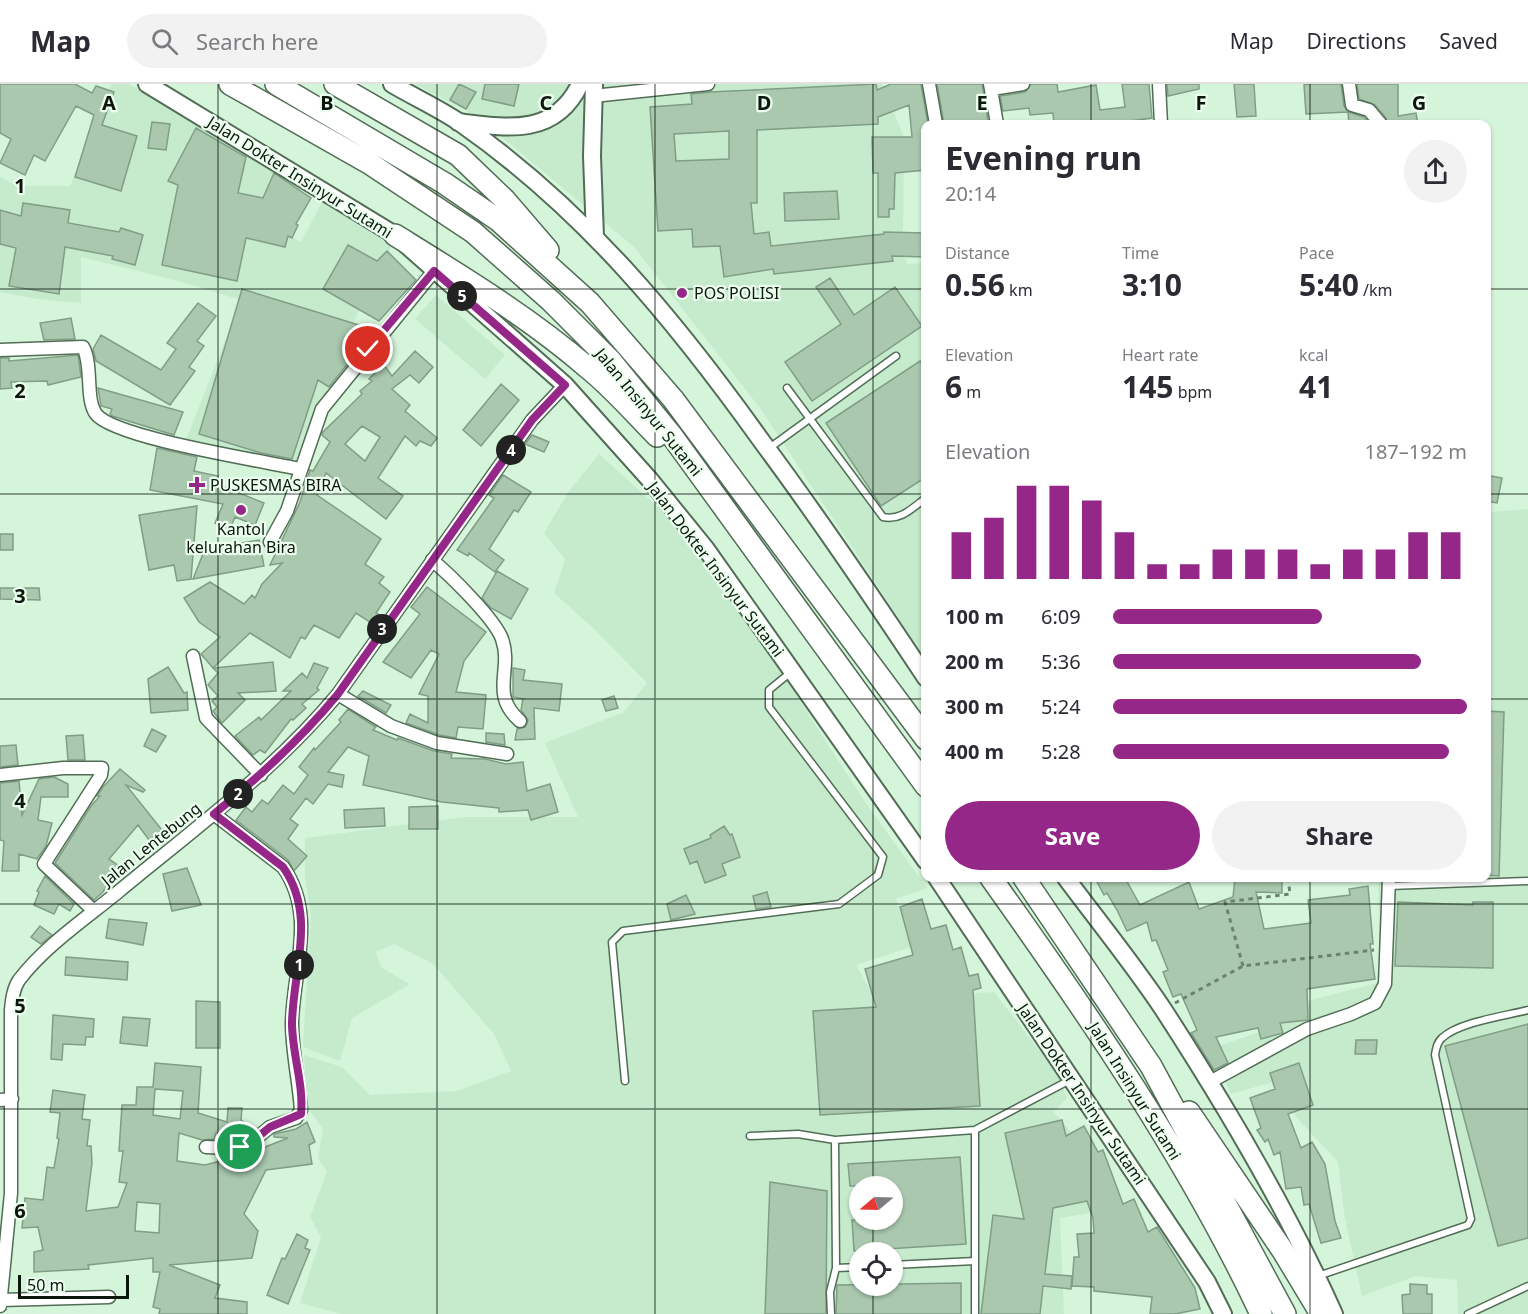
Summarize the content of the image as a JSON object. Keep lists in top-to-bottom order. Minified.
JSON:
{"streets":{"highway":["Jalan Insinyur Sutami"],"street":["Jalan Dokter Insinyur Sutami","Jalan Lentebung"]},"crossings":[["Jalan Dokter Insinyur Sutami","Jalan Lentebung"]],"places":{"other":["POS POLISI","Kantol kelurahan Bira"],"health":["PUSKESMAS BIRA"]},"scale_bar":"50 m","north":"left","page":{"header":"Map","search":"Search here","nav":["Map","Directions","Saved"],"heading":["Evening run","20:14"],"stats":[["Distance","0.56 km"],["Time","3:10"],["Pace","5:40 /km"],["Elevation","6 m"],["Heart rate","145 bpm"],["kcal","41"]],"pins":["5","4","3","2","1"],"chart":["Elevation","187–192 m"],"list":[{"name":"100 m","note":"6:09"},{"name":"200 m","note":"5:36"},{"name":"300 m","note":"5:24"},{"name":"400 m","note":"5:28"}],"buttons":["Save","Share"],"scale":"50 m"},"grid":{"columns":["A","B","C","D","E","F","G"],"rows":["1","2","3","4","5","6"]}}
